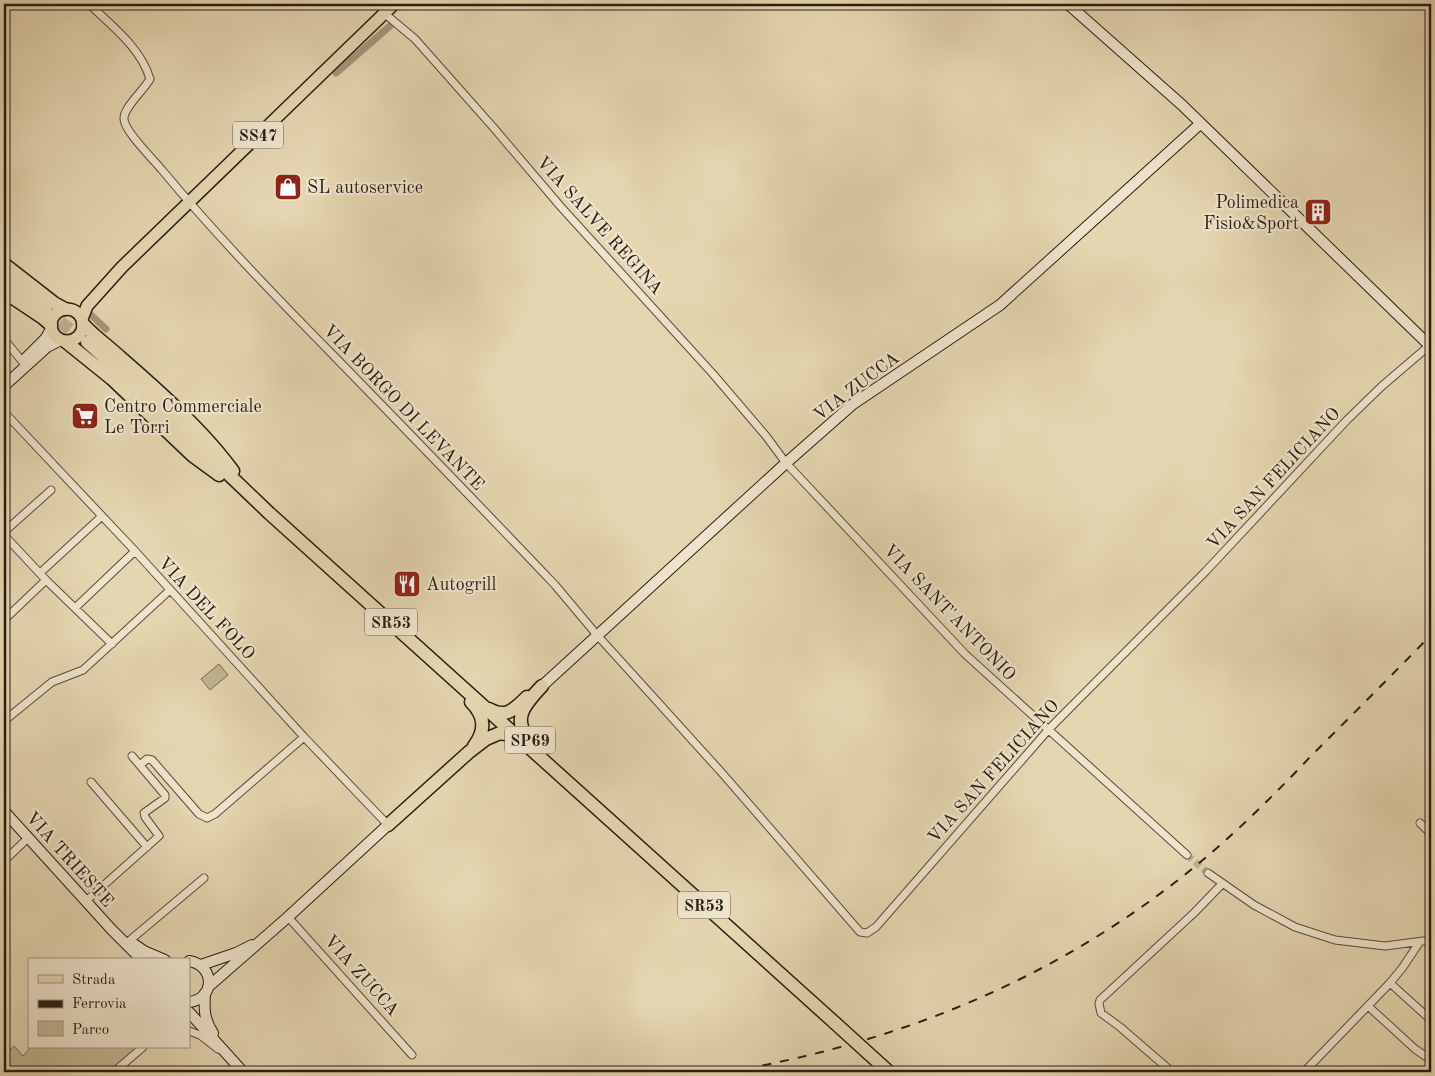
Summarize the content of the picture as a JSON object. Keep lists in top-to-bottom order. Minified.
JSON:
{"streets":{"highway":["SR53","SP69"],"main road":["SS47"],"street":["VIA SALVE REGINA","VIA ZUCCA","VIA BORGO DI LEVANTE","VIA SAN FELICIANO","VIA DEL FOLO","VIA SANT'ANTONIO","VIA TRIESTE"]},"crossings":[["SS47","VIA SALVE REGINA"],["SS47","VIA BORGO DI LEVANTE"],["VIA SALVE REGINA","VIA ZUCCA"],["VIA SALVE REGINA","VIA SANT'ANTONIO"],["VIA ZUCCA","VIA BORGO DI LEVANTE"],["VIA ZUCCA","VIA SAN FELICIANO"],["VIA ZUCCA","VIA SANT'ANTONIO"],["VIA ZUCCA","SP69"],["VIA BORGO DI LEVANTE","VIA SAN FELICIANO"],["VIA SAN FELICIANO","VIA SANT'ANTONIO"],["VIA DEL FOLO","SP69"],["SR53","SP69"]],"places":{"shop":["SL autoservice"],"building":["Polimedica Fisio&Sport"],"supermarket":["Centro Commerciale Le Torri"],"restaurant":["Autogrill"]},"legend":["Strada","Ferrovia","Parco"]}
